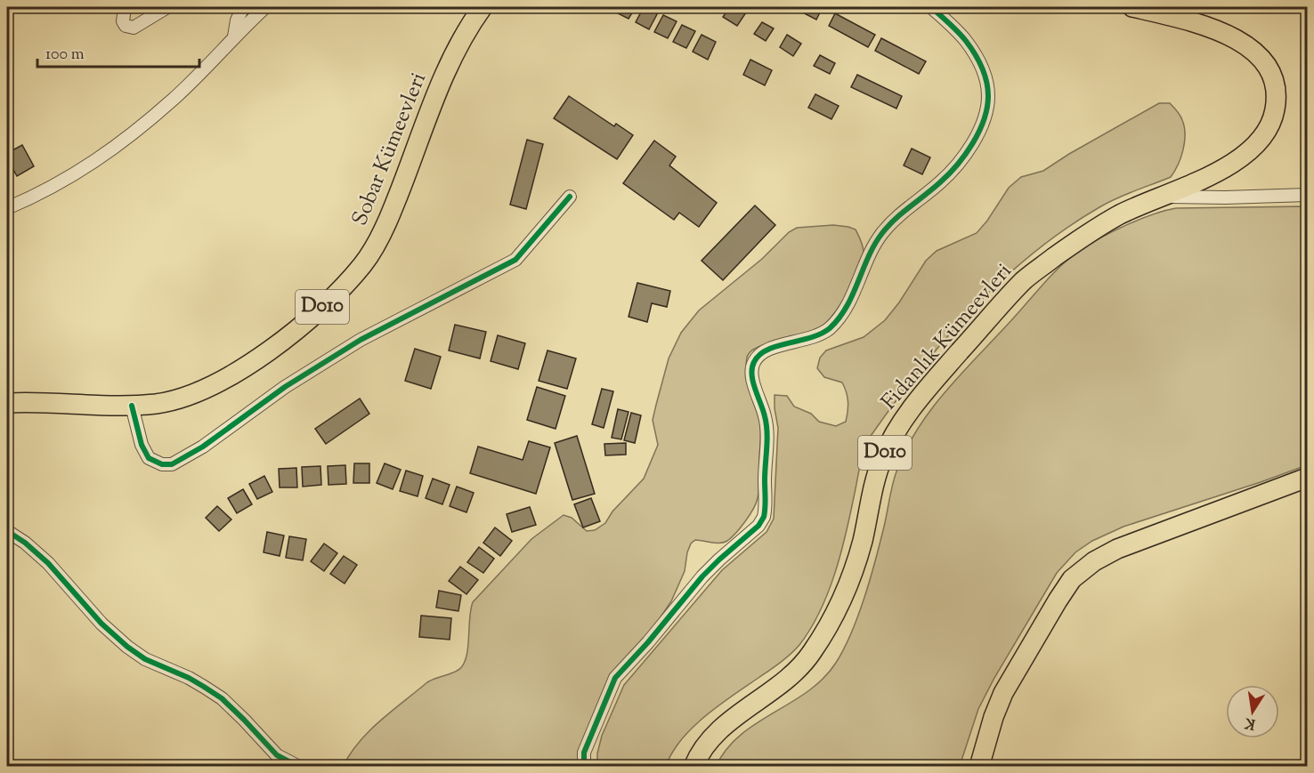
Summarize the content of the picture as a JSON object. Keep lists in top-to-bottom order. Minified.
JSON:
{"streets":{"main road":["Sobar Kümeevleri","D010","Fidanlık Kümeevleri"]},"crossings":[["D010","Fidanlık Kümeevleri"]],"scale_bar":"100 m","north":"bottom"}
